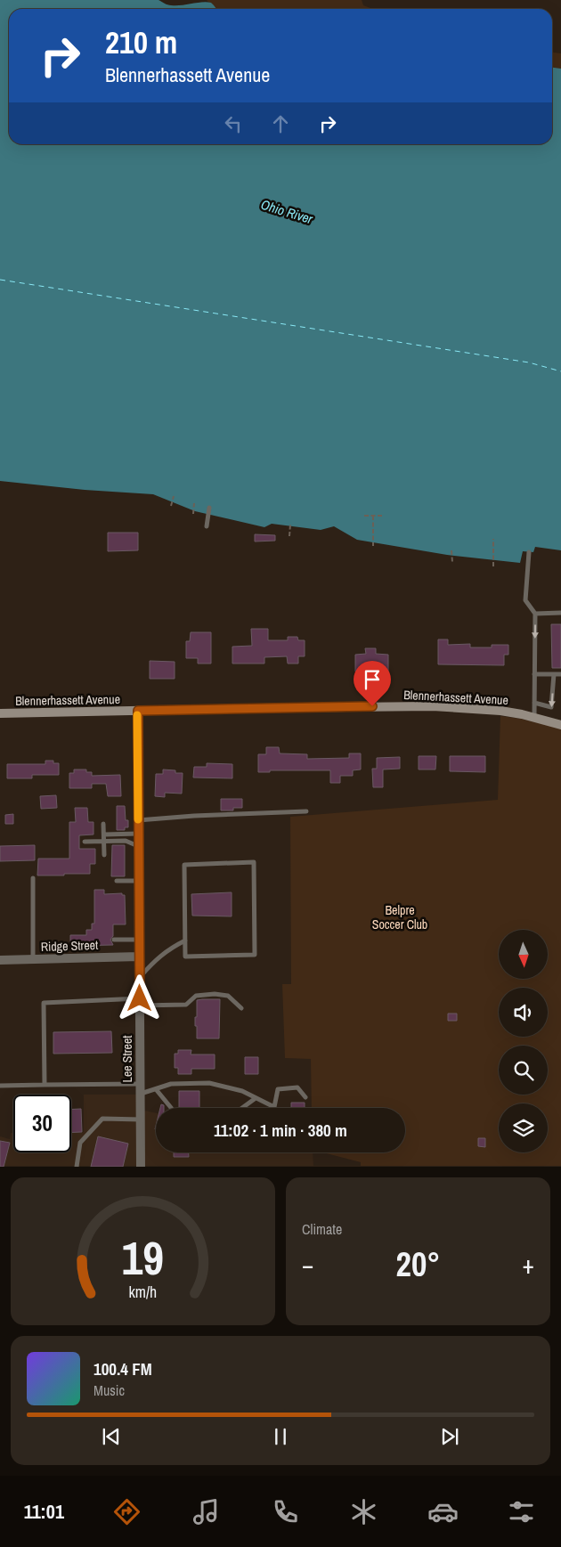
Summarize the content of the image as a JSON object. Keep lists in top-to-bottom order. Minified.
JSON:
{"streets":{"street":["Blennerhassett Avenue","Ridge Street","Lee Street"]},"crossings":[["Blennerhassett Avenue","Lee Street"],["Ridge Street","Lee Street"]],"water":["Ohio River"],"parks":["Belpre Soccer Club"],"north":"bottom","page":{"turn":["210 m","Blennerhassett Avenue"],"limit":"30","trip":"11:02 · 1 min · 380 m","tile":"Climate","heat":["−","20°","+"],"song":["100.4 FM","Music"],"tabs":"11:01","gauge":["19","km/h"]}}
